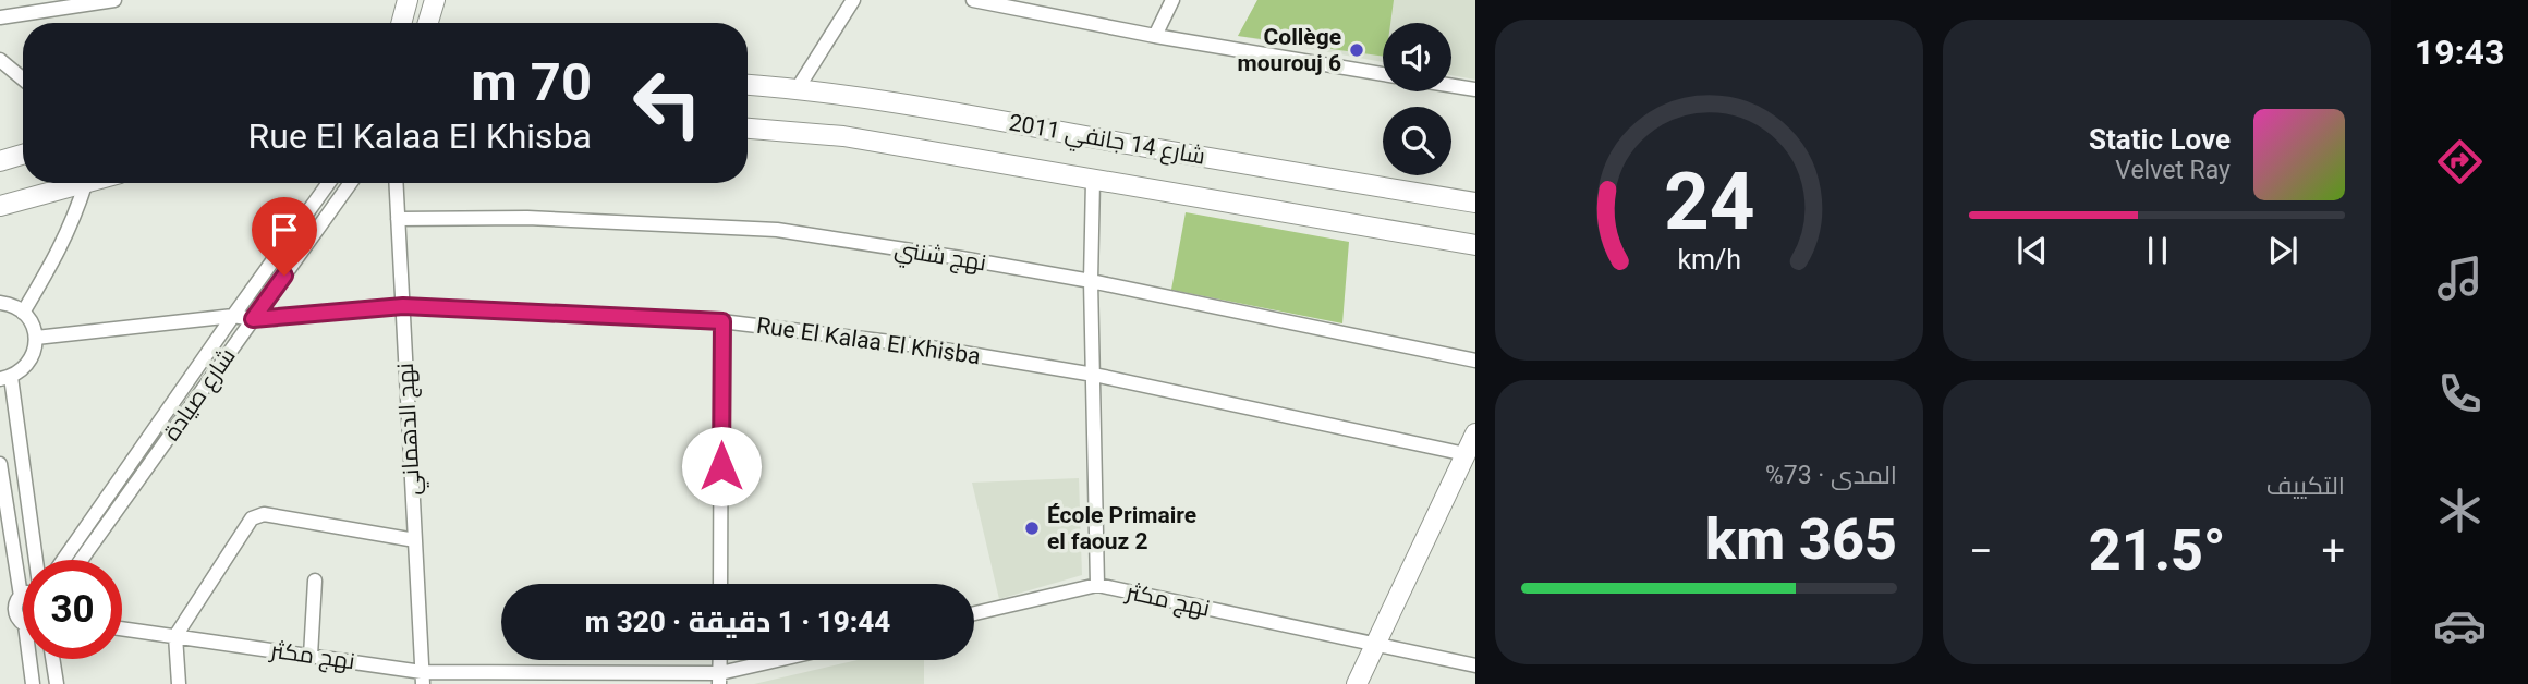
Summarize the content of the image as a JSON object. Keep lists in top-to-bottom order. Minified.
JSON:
{"streets":{"street":["شارع 14 جانفي 2011","نهج شنني","Rue El Kalaa El Khisba","شارع صيادة","نهج الدهماني","نهج مكثر"]},"crossings":[["نهج شنني","نهج الدهماني"],["Rue El Kalaa El Khisba","شارع صيادة"],["Rue El Kalaa El Khisba","نهج الدهماني"],["نهج الدهماني","نهج مكثر"]],"places":["Collège mourouj 6","École Primaire el faouz 2"],"page":{"tabs":"19:43","turn":["70 m","Rue El Kalaa El Khisba"],"song":["Static Love","Velvet Ray"],"tile":["التكييف",["المدى · 73%","365 km"]],"heat":["−","21.5°","+"],"limit":"30","trip":"19:44 · 1 دقيقة · 320 m","gauge":["24","km/h"]}}
